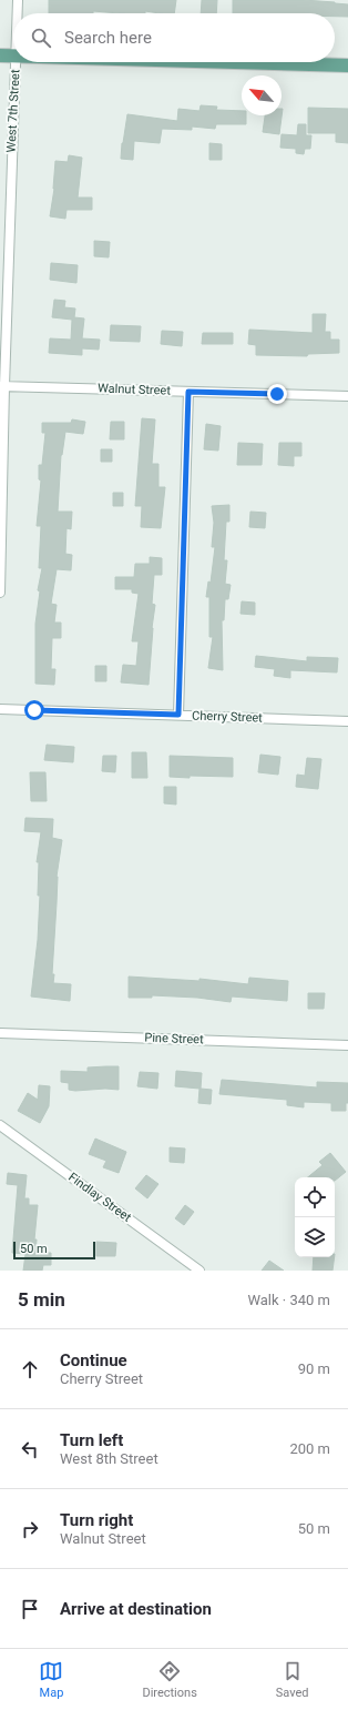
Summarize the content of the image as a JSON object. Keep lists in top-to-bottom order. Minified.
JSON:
{"streets":{"street":["West 7th Street","Walnut Street","Cherry Street","Pine Street","Findlay Street"]},"crossings":[["West 7th Street","Walnut Street"]],"scale_bar":"50 m","north":"top left","page":{"search":"Search here","scale":"50 m","heading":["5 min","Walk · 340 m"],"list":[["Continue","Cherry Street","90 m"],["Turn left","West 8th Street","200 m"],["Turn right","Walnut Street","50 m"],"Arrive at destination"],"nav":["Map","Directions","Saved"]}}
